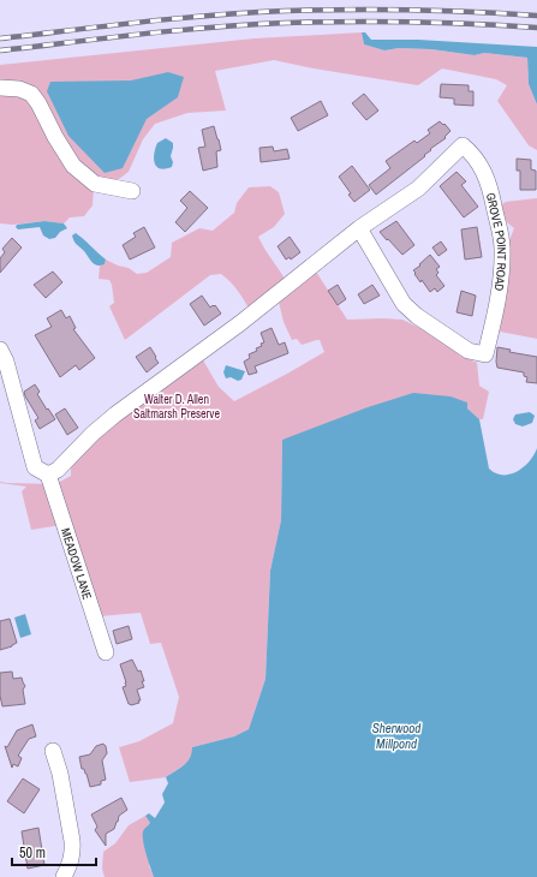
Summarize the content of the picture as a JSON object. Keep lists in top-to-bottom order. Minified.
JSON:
{"streets":{"street":["GROVE POINT ROAD","MEADOW LANE"]},"crossings":[["GROVE POINT ROAD","MEADOW LANE"]],"water":["Sherwood Millpond"],"parks":["Walter D. Allen Saltmarsh Preserve"],"scale_bar":"50 m"}
